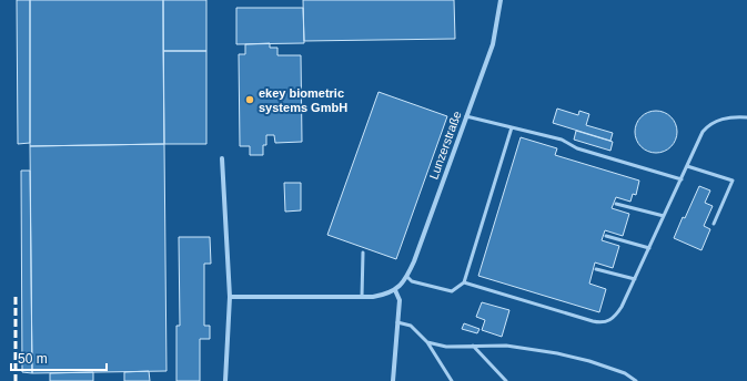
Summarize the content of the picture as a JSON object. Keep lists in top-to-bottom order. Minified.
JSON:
{"streets":{"street":["Lunzerstraße"]},"places":["ekey biometric systems GmbH"],"scale_bar":"50 m"}
